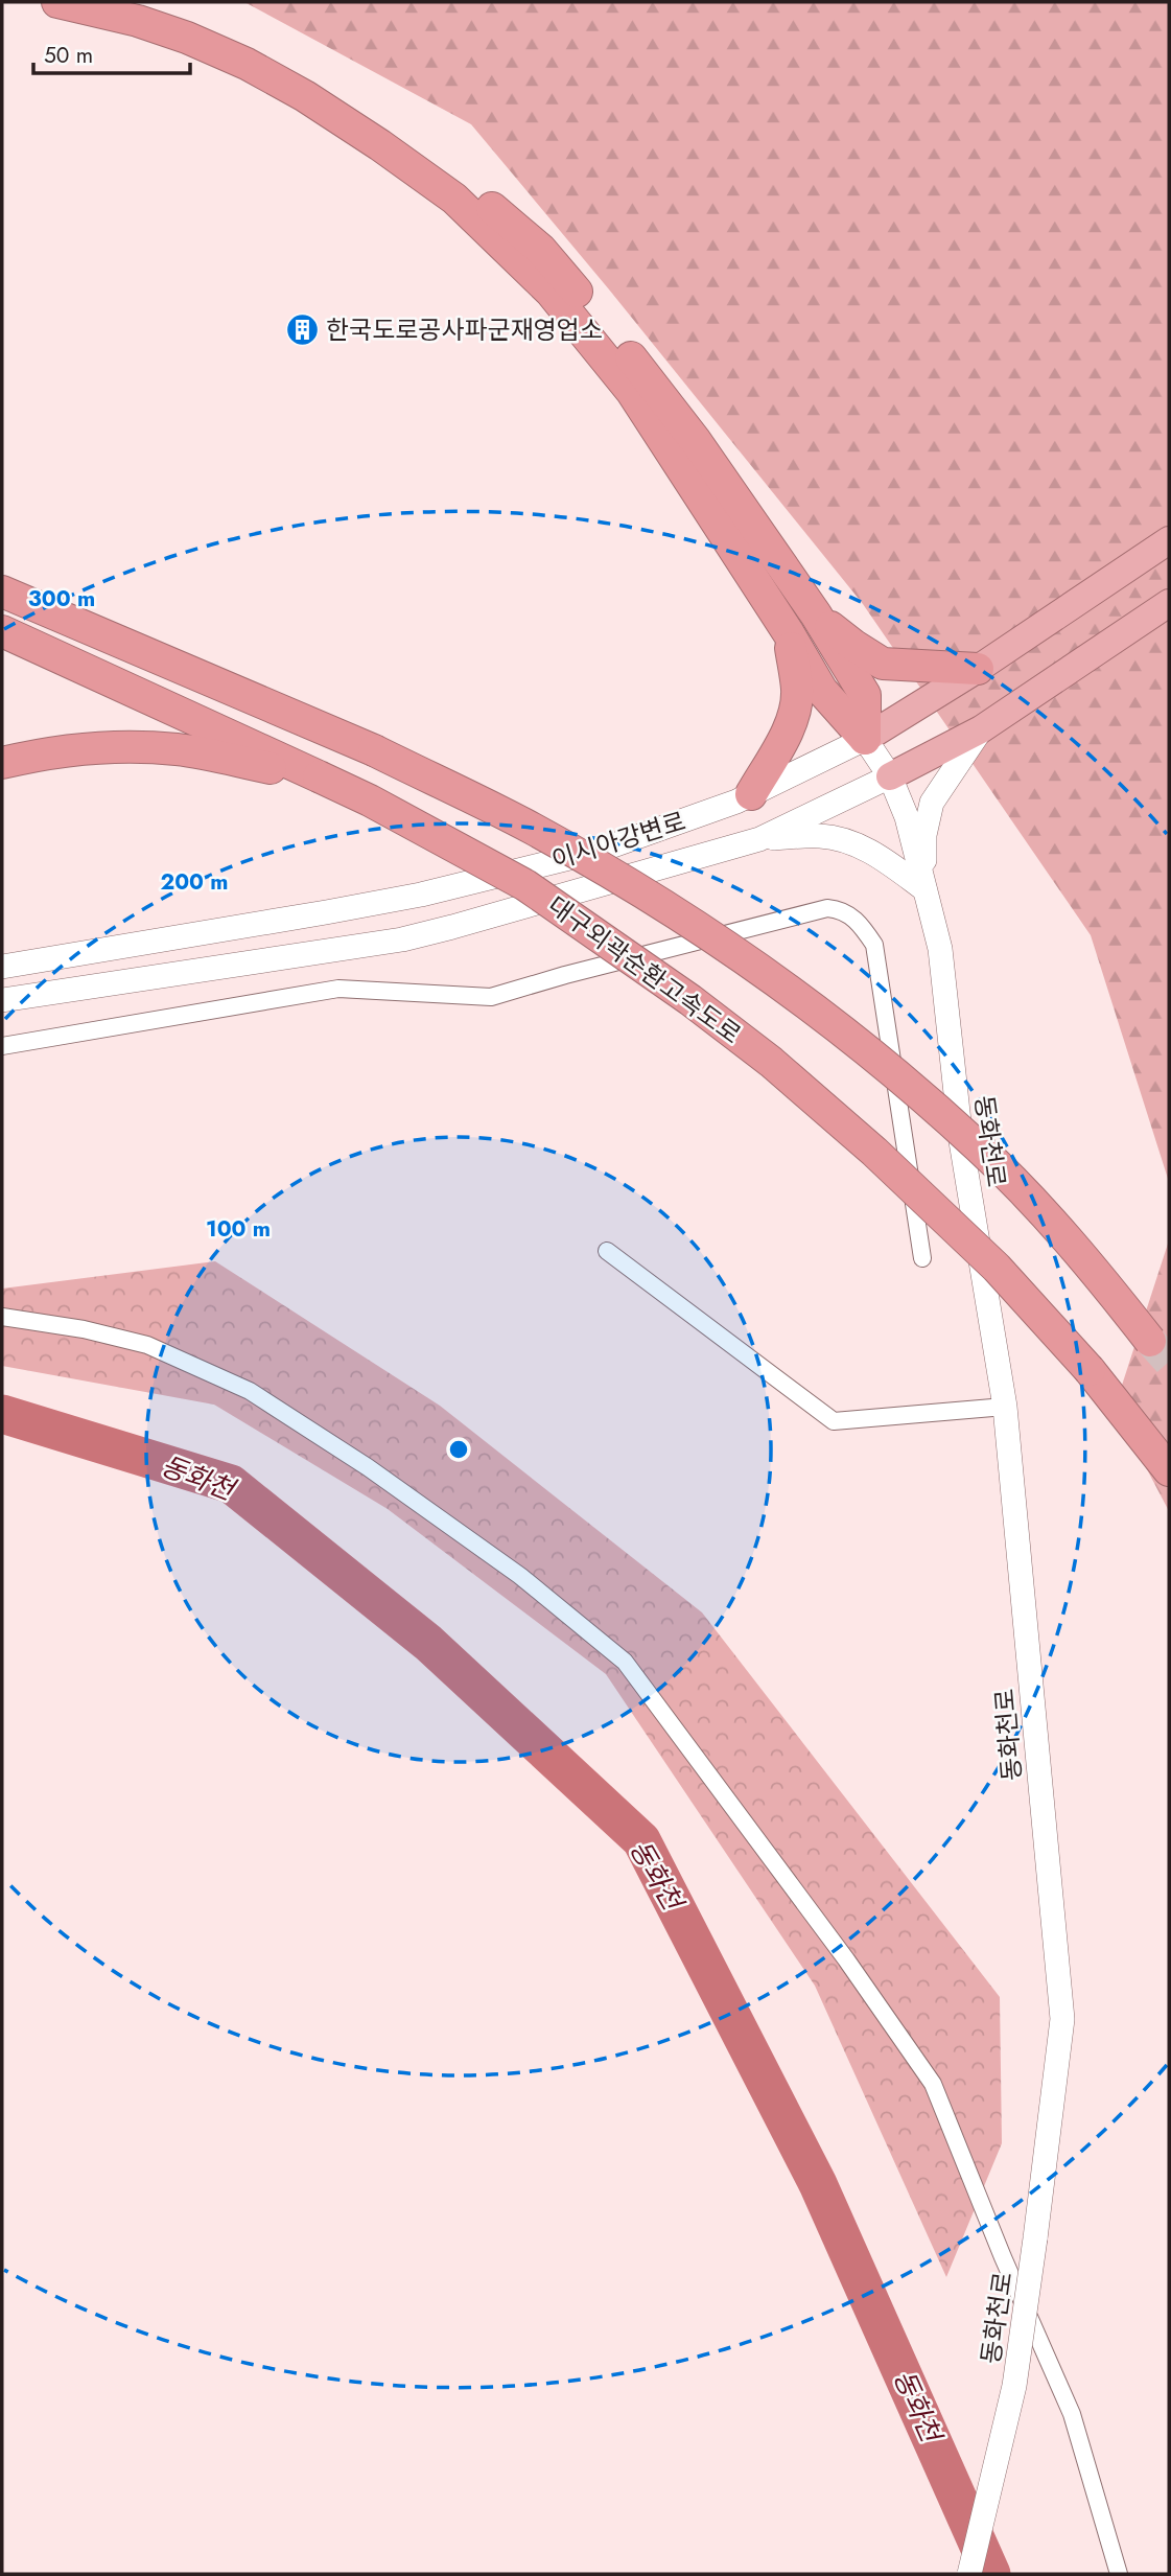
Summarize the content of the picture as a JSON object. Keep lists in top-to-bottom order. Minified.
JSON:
{"streets":{"highway":["이시아강변로","대구외곽순환고속도로"],"main road":["동화천로"]},"water":["동화천"],"places":{"building":["한국도로공사파군재영업소"]},"scale_bar":"50 m","rings":["300 m","200 m","100 m"]}
